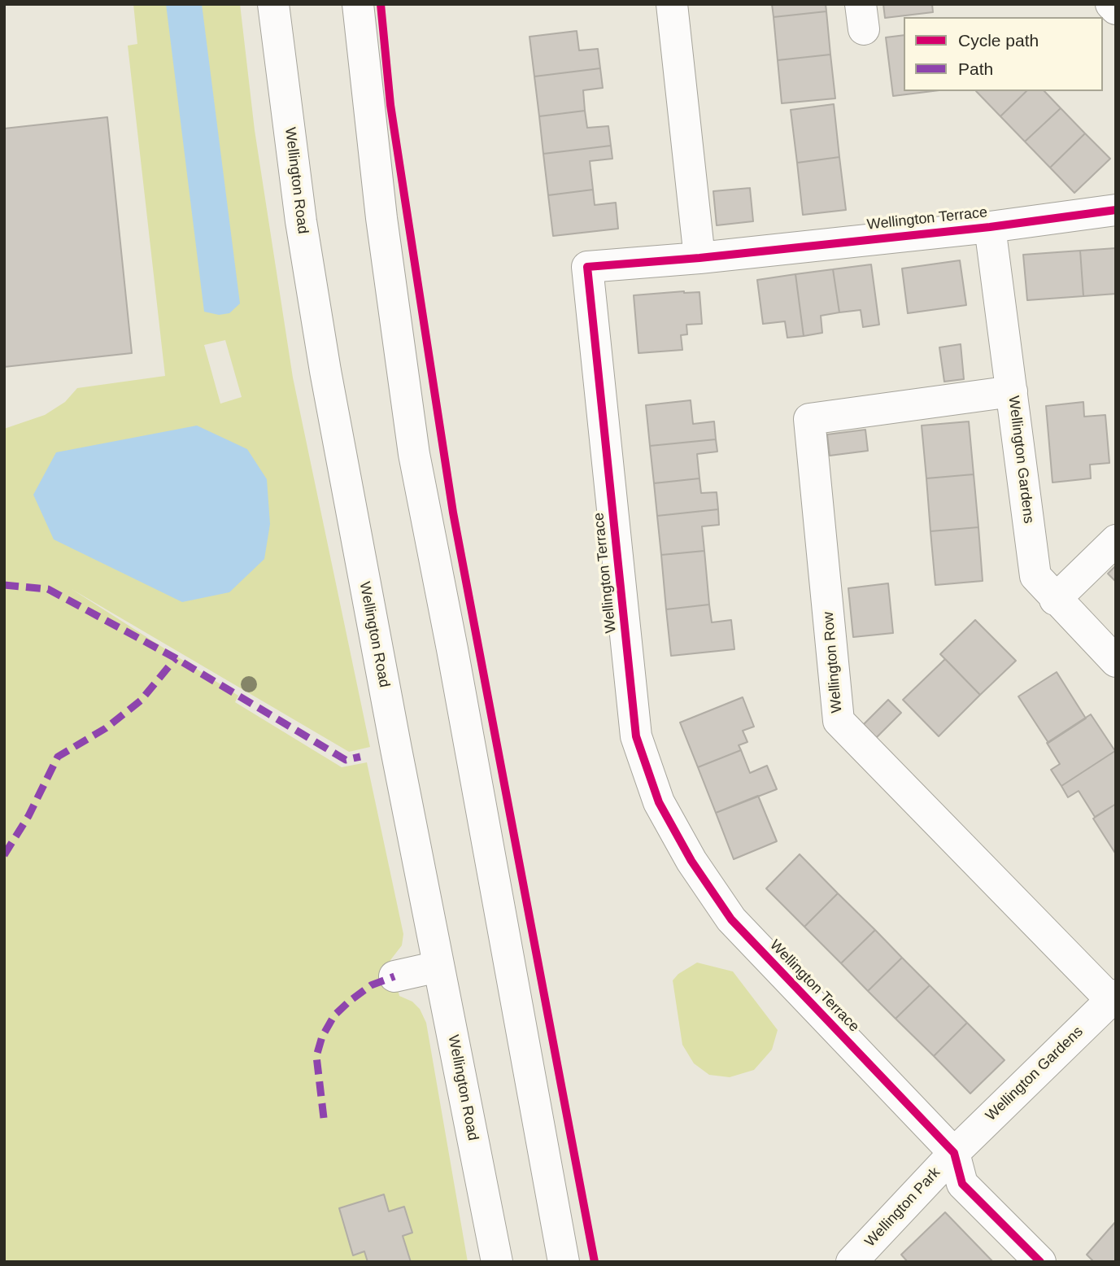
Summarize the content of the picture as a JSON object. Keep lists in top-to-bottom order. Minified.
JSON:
{"streets":{"street":["Wellington Road","Wellington Terrace","Wellington Gardens","Wellington Row","Wellington Park"]},"crossings":[["Wellington Terrace","Wellington Gardens"],["Wellington Terrace","Wellington Park"],["Wellington Gardens","Wellington Row"],["Wellington Gardens","Wellington Park"]],"legend":["Cycle path","Path"]}
